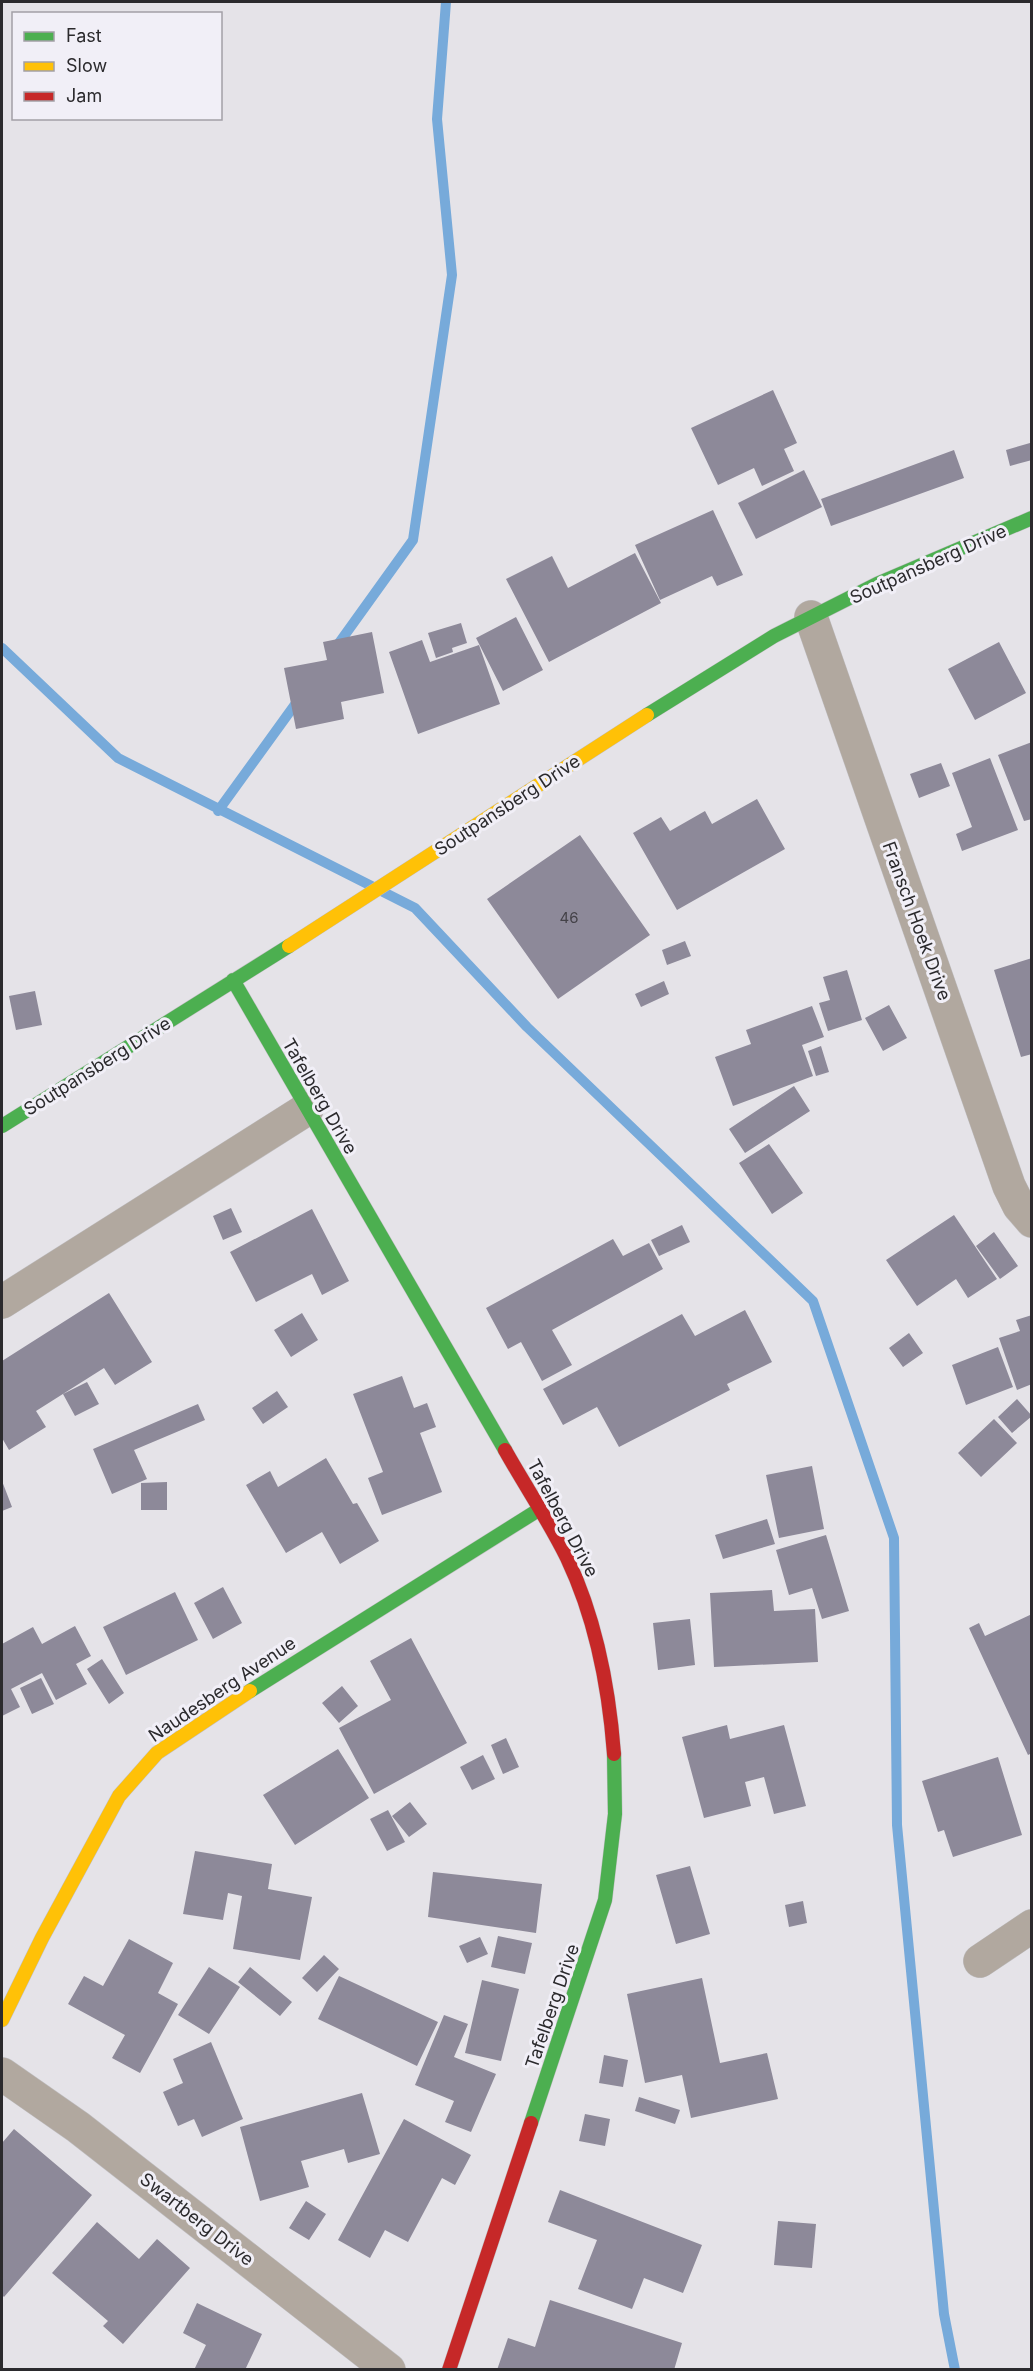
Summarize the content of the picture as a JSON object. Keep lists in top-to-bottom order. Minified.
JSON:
{"streets":{"street":["Soutpansberg Drive","Fransch Hoek Drive","Tafelberg Drive","Naudesberg Avenue","Swartberg Drive"]},"crossings":[["Soutpansberg Drive","Fransch Hoek Drive"],["Soutpansberg Drive","Tafelberg Drive"],["Tafelberg Drive","Naudesberg Avenue"]],"house_numbers":["46"],"legend":["Fast","Slow","Jam"]}
